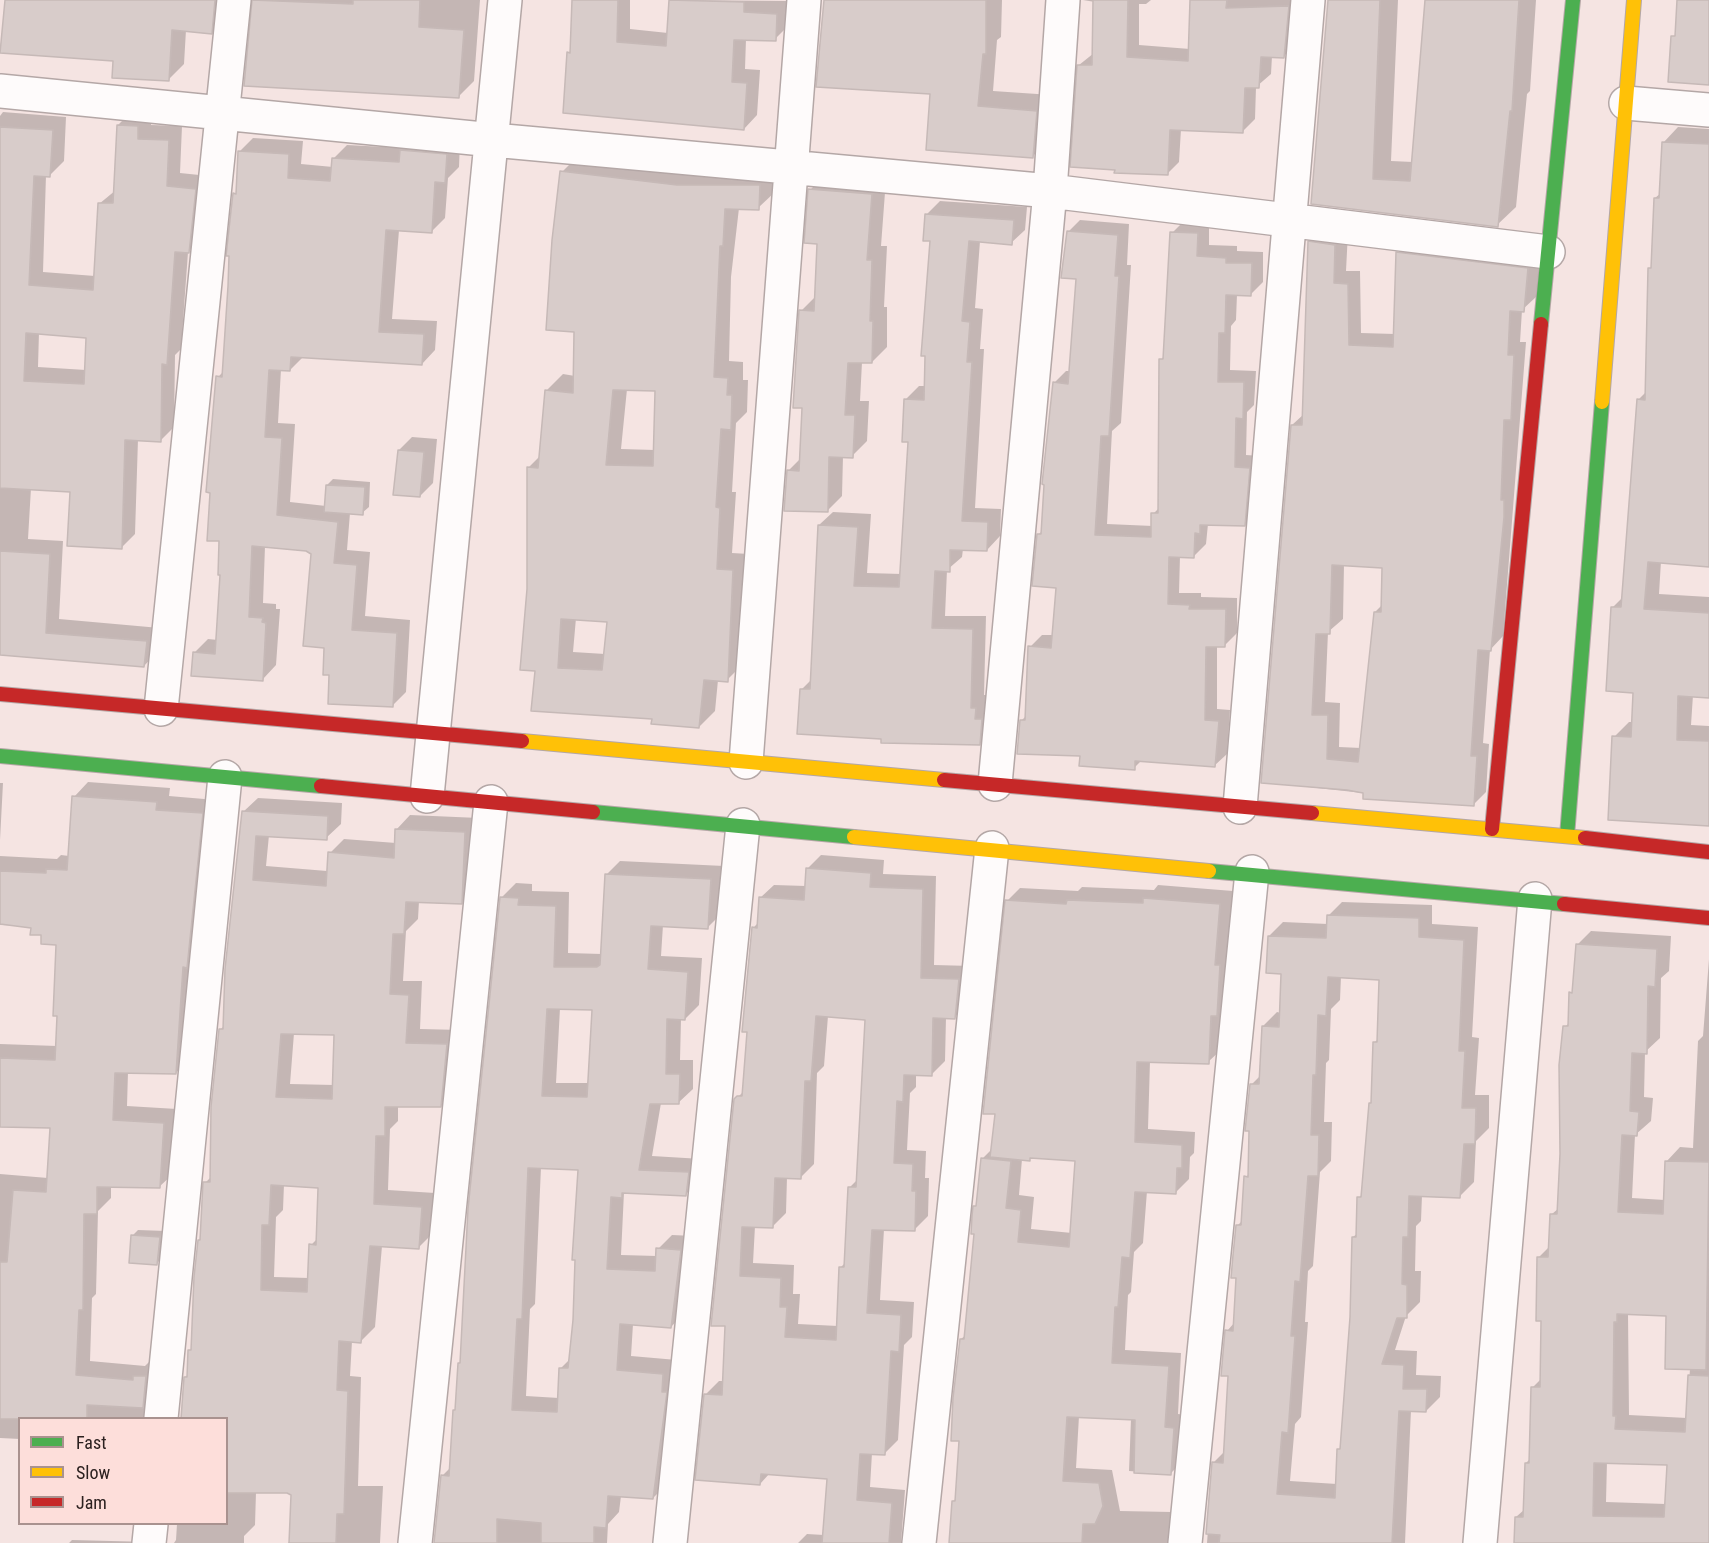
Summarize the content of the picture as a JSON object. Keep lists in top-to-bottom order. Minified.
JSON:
{"legend":["Fast","Slow","Jam"]}
